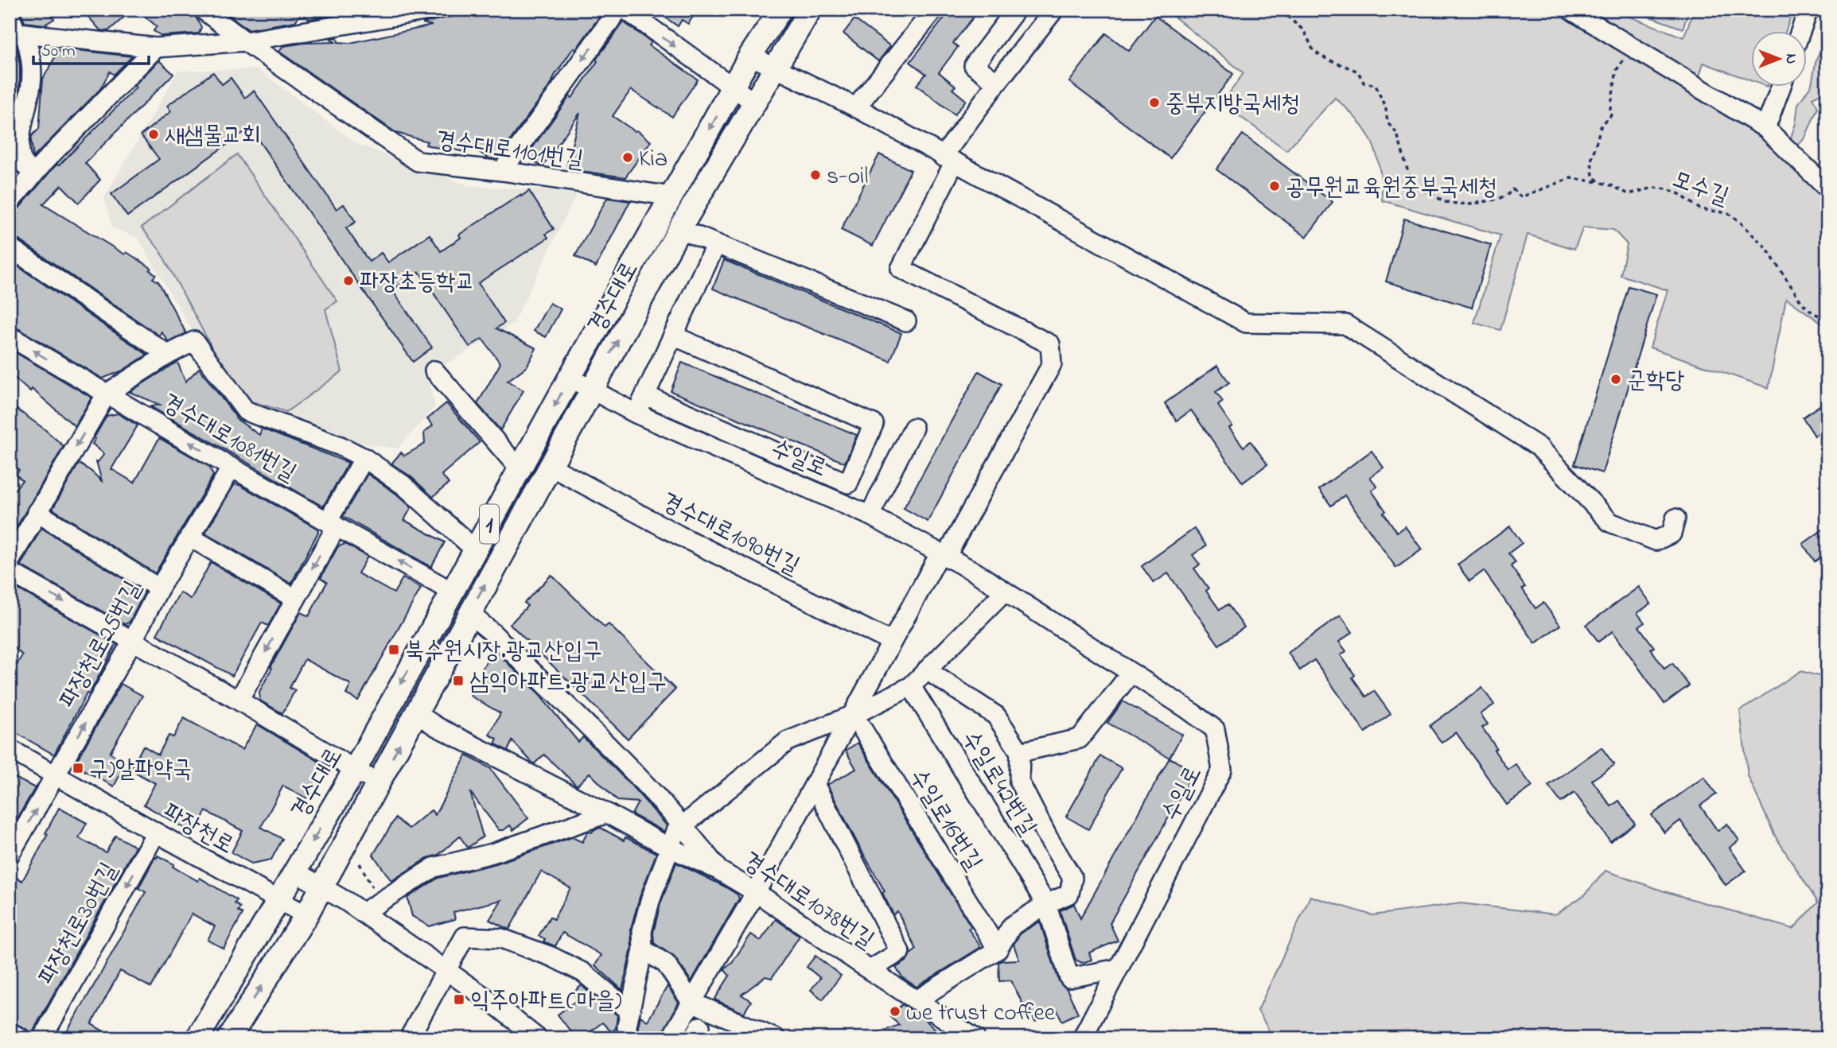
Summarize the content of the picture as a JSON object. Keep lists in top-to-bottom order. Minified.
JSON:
{"streets":{"main road":["경수대로","1"],"street":["경수대로1101번길","경수대로1081번길","수일로","경수대로1090번길","파장천로25번길","수일로42번길","수일로16번길","파장천로","경수대로1078번길","파장천로30번길"],"path":["모수길"]},"crossings":[["경수대로1101번길","경수대로"],["경수대로","경수대로1081번길"],["경수대로","수일로"],["경수대로","경수대로1090번길"],["경수대로","파장천로"],["경수대로","경수대로1078번길"],["경수대로1081번길","파장천로25번길"],["수일로","수일로42번길"],["파장천로25번길","파장천로"],["파장천로","파장천로30번길"]],"one_way":["파장천로25번길","파장천로30번길"],"places":{"other":["중부지방국세청","새샘물교회","Kia","s-oil","공무원교육원중부국세청","파장초등학교","군학당","we trust coffee"],"transit":["북수원시장.광교산입구","삼익아파트.광교산입구","구)알파약국","익주아파트(마을)"]},"scale_bar":"50 m","north":"right"}
